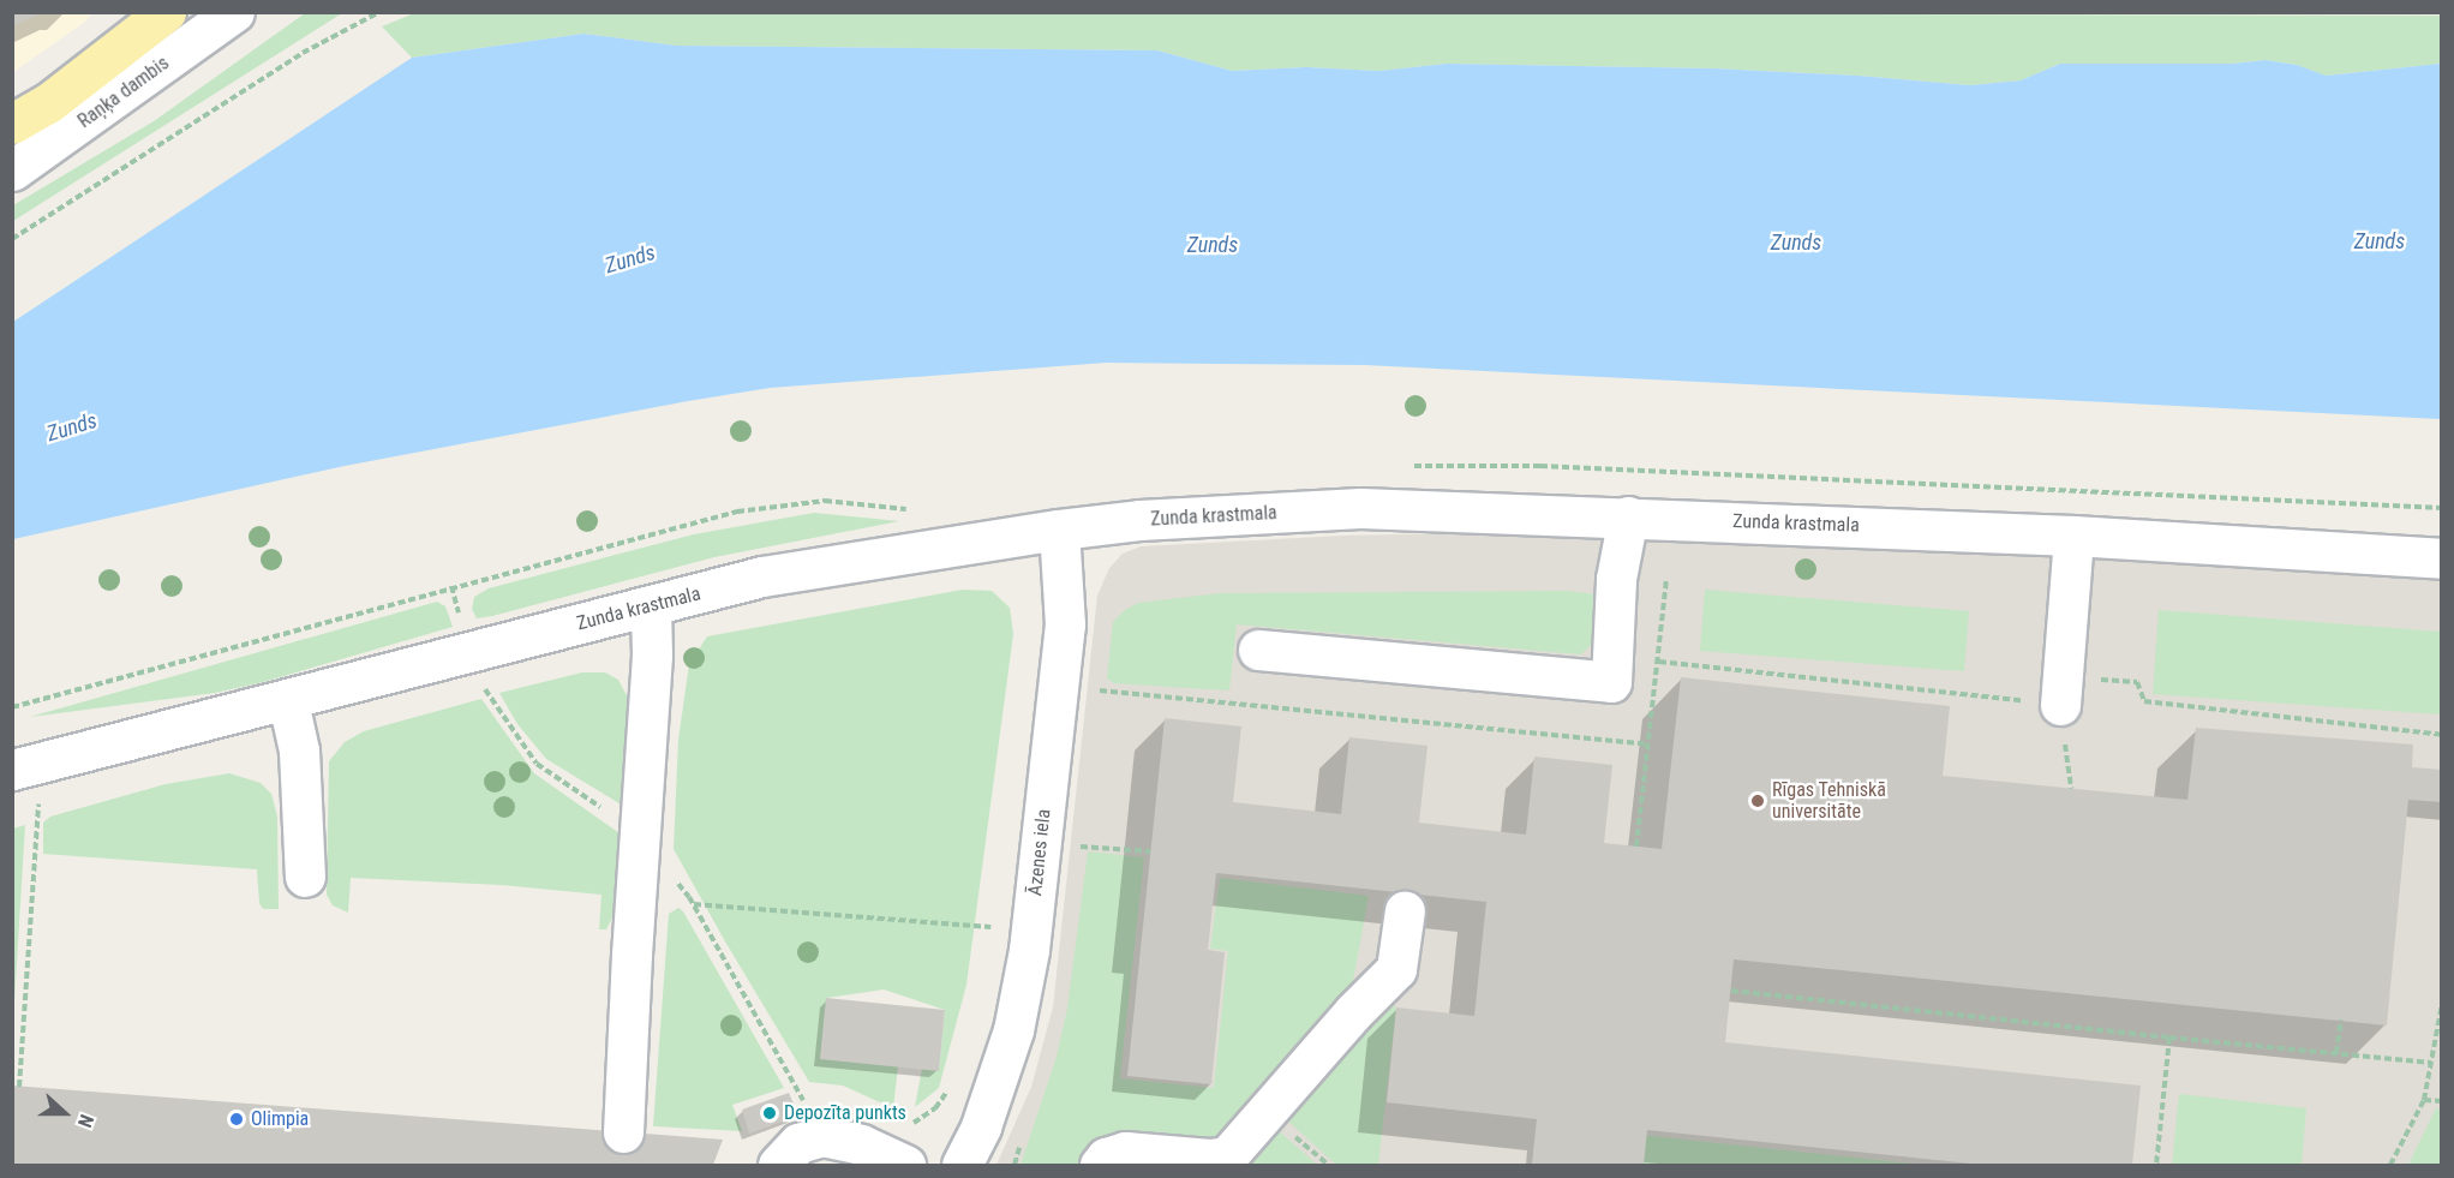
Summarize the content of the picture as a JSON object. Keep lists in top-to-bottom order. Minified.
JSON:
{"streets":{"main road":["Raņķa dambis"],"street":["Zunda krastmala","Āzenes iela"]},"crossings":[["Zunda krastmala","Āzenes iela"]],"water":["Zunds"],"places":["Rīgas Tehniskā universitāte","Depozīta punkts","Olimpia"],"north":"right"}
